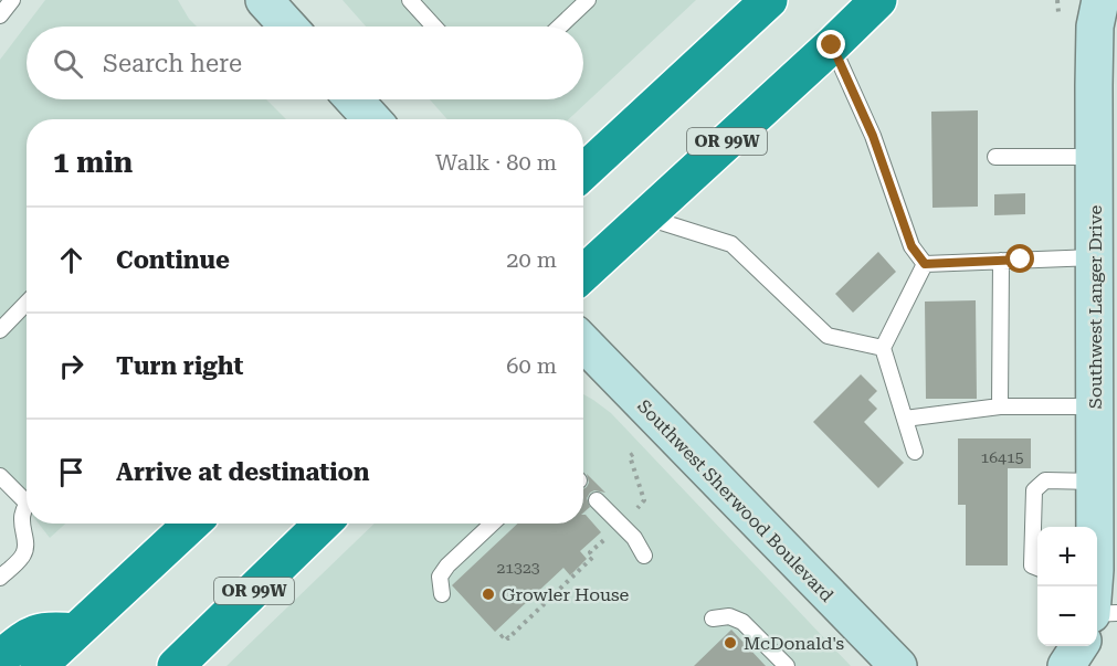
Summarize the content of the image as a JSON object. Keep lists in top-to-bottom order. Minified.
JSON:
{"streets":{"highway":["OR 99W"],"street":["Southwest Langer Drive","Southwest Sherwood Boulevard"]},"places":["Growler House","McDonald's"],"house_numbers":["16415","21323"],"page":{"search":"Search here","heading":["1 min","Walk · 80 m"],"list":[["Continue","20 m"],["Turn right","60 m"],"Arrive at destination"],"map_buttons":["+","−"]}}
